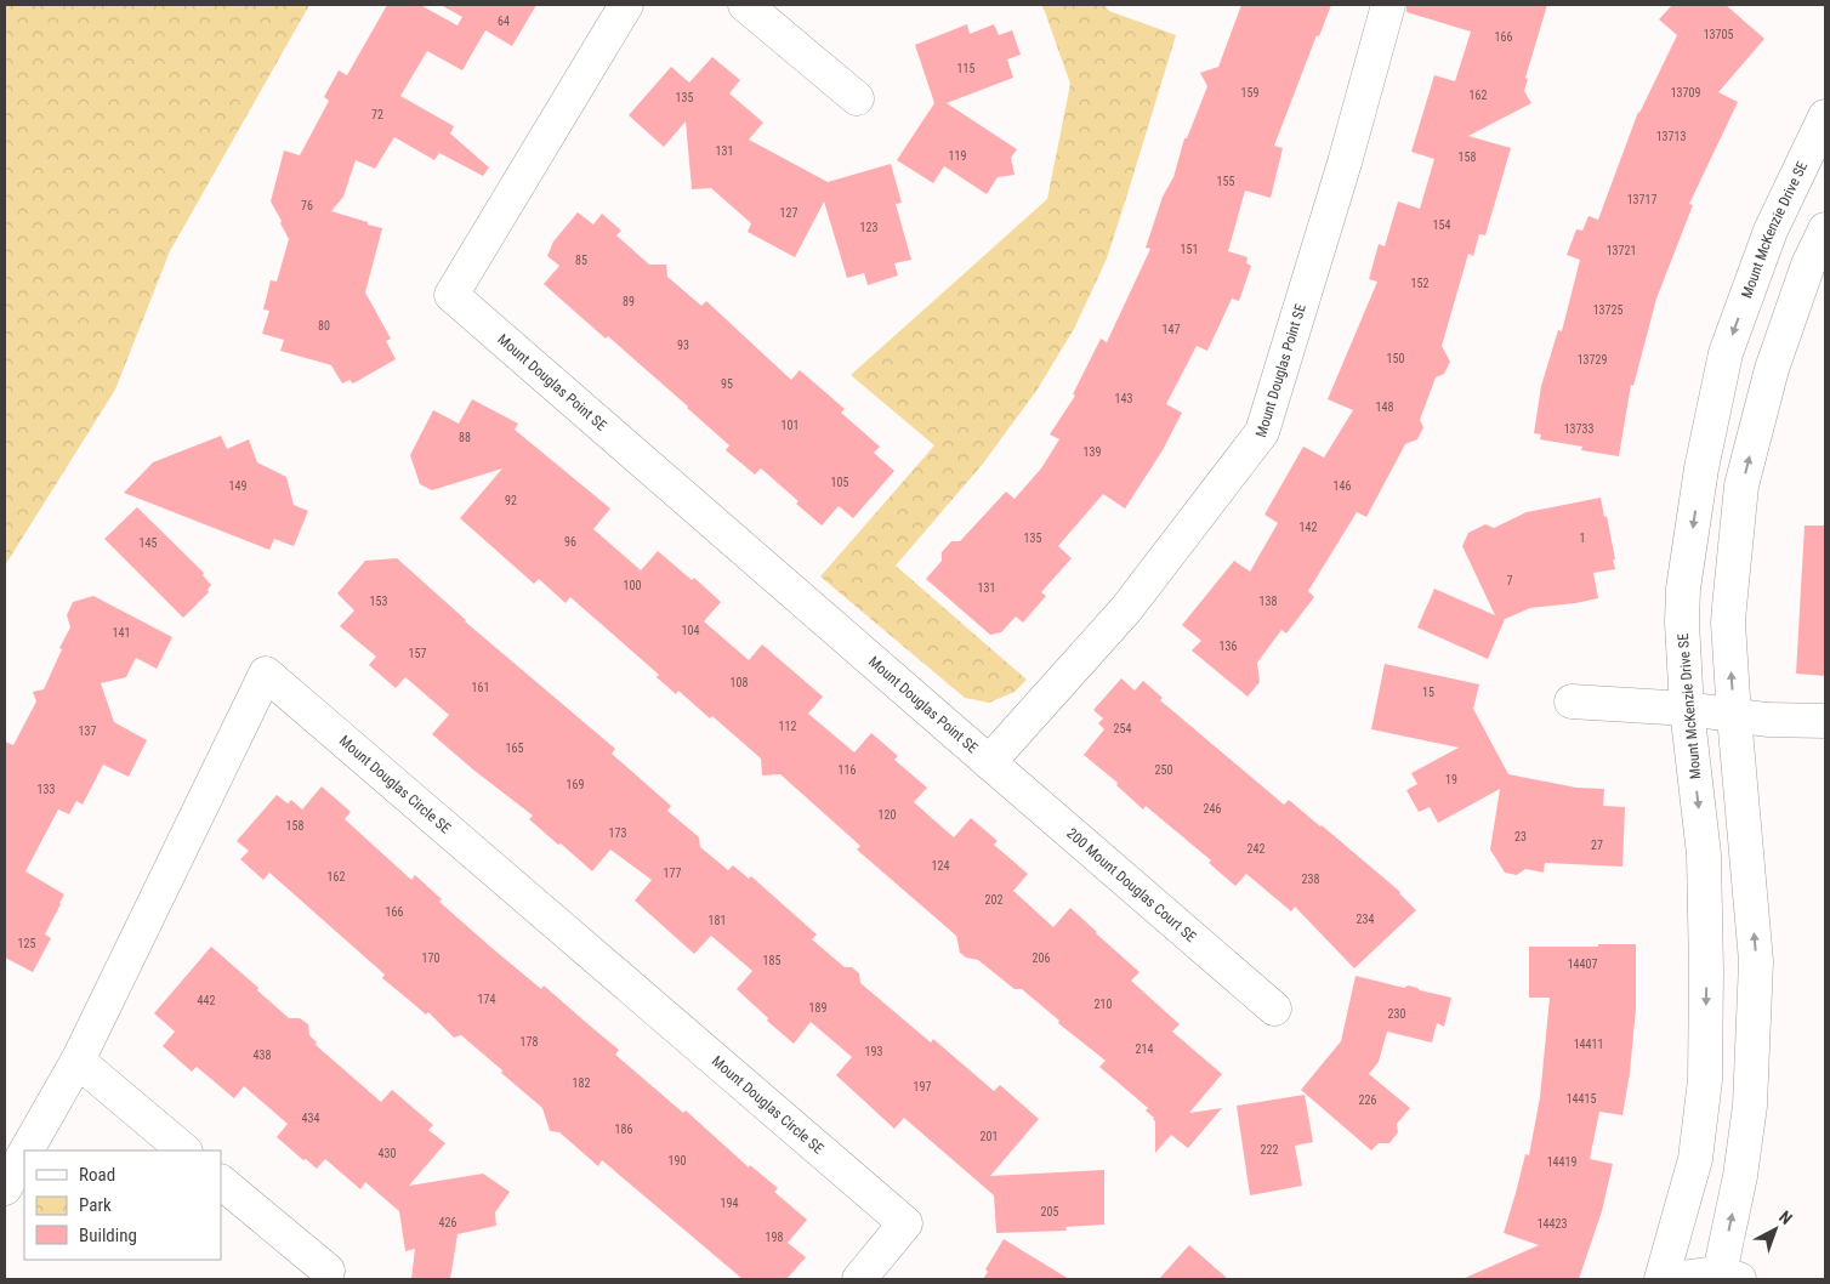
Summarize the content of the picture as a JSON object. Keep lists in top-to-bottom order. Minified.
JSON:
{"streets":{"street":["Mount McKenzie Drive SE","Mount Douglas Point SE","Mount Douglas Circle SE","200 Mount Douglas Court SE"]},"crossings":[["Mount Douglas Point SE","200 Mount Douglas Court SE"]],"house_numbers":["64","13705","166","115","159","13709","162","135","72","13713","131","119","158","155","13717","76","127","154","123","151","13721","85","152","89","13725","80","147","93","150","13729","95","143","148","101","13733","88","139","105","149","146","92","142","135","1","96","145","7","100","131","153","138","104","141","136","157","108","161","15","112","254","137","165","116","250","19","169","133","246","120","158","173","23","27","242","124","177","162","238","202","166","234","181","125","170","206","185","14407","174","442","210","189","230","178","14411","214","193","438","182","197","14415","226","434","186","201","222","430","190","14419","194","205","426","14423","198"],"legend":["Road","Park","Building"],"north":"top right"}
